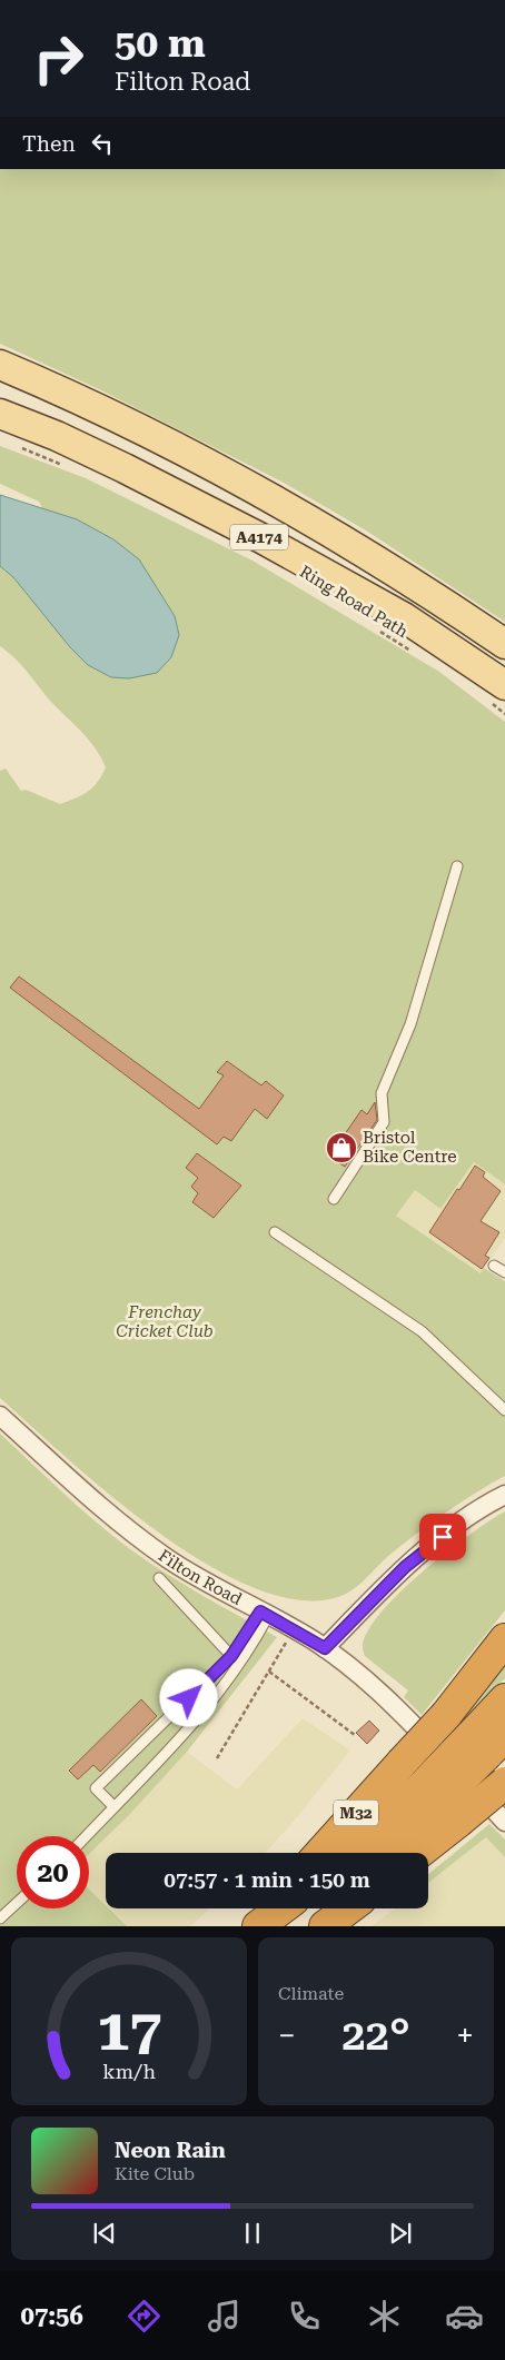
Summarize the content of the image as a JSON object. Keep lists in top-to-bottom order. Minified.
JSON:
{"streets":{"highway":["M32"],"main road":["A4174"],"street":["Filton Road"],"path":["Ring Road Path"]},"parks":["Frenchay Cricket Club"],"places":{"shop":["Bristol Bike Centre"]},"page":{"turn":["50 m","Filton Road"],"then":"Then","limit":"20","trip":"07:57 · 1 min · 150 m","tile":"Climate","heat":["−","22°","+"],"song":["Neon Rain","Kite Club"],"tabs":"07:56","gauge":["17","km/h"]}}
